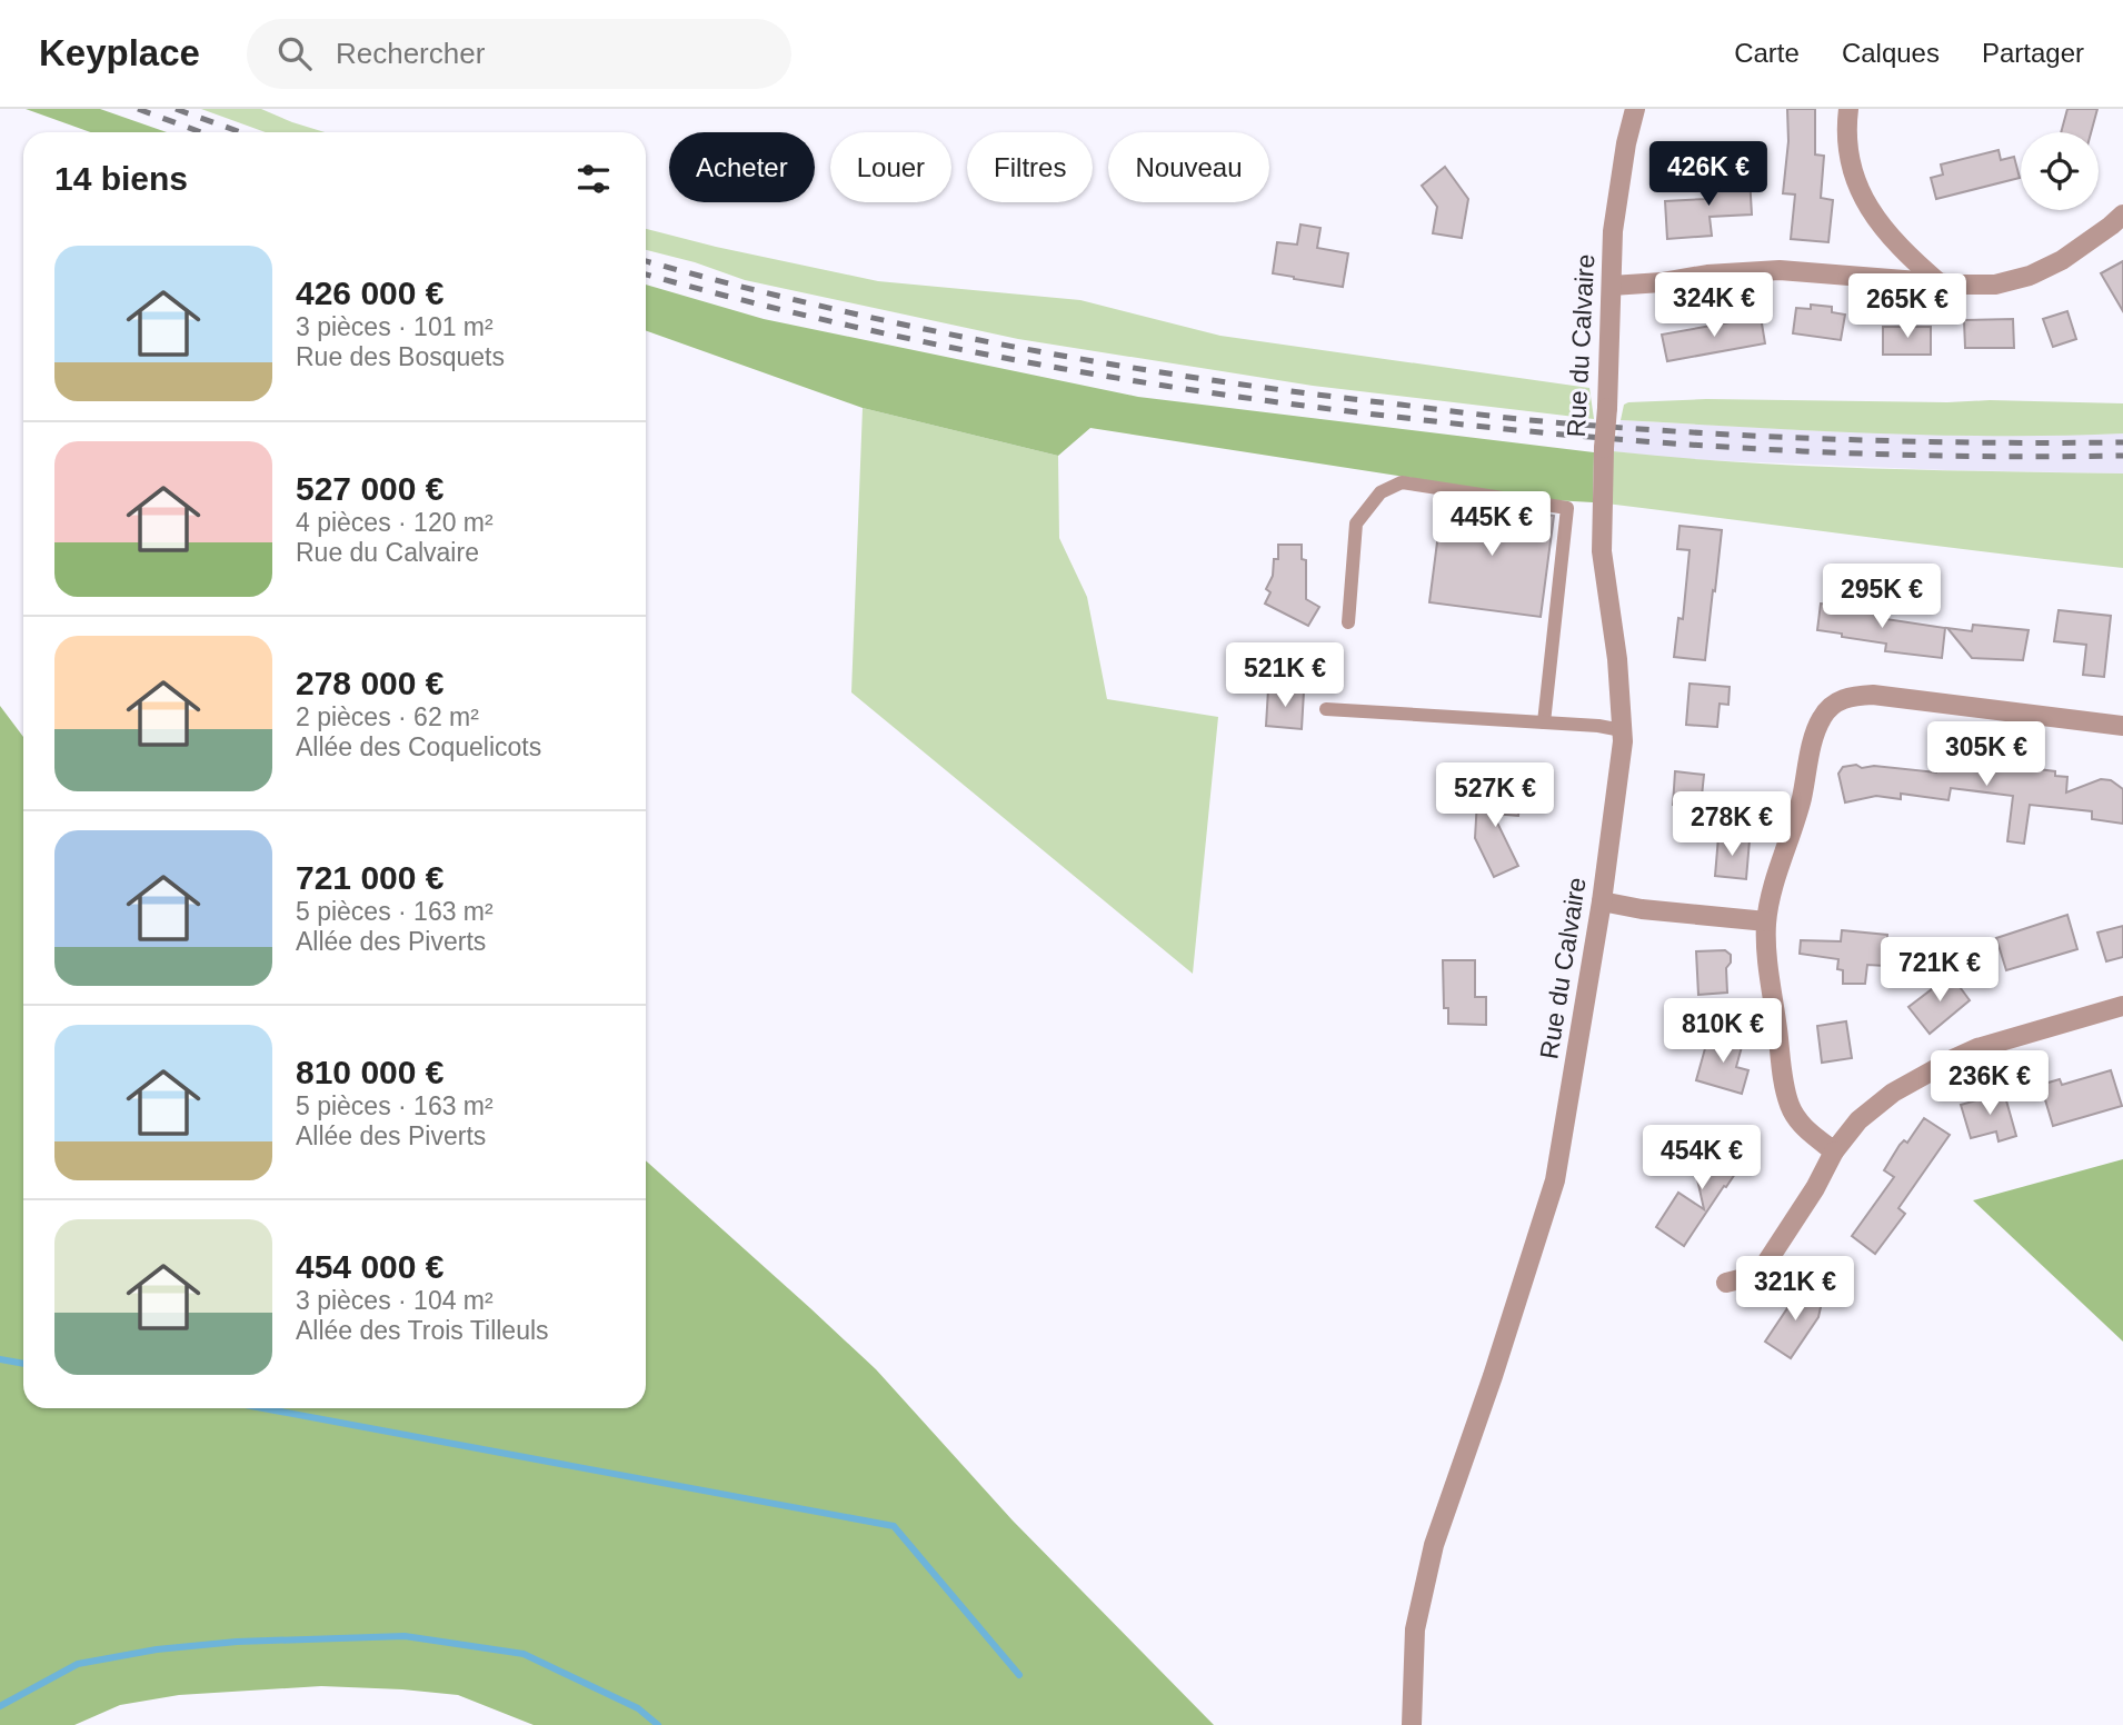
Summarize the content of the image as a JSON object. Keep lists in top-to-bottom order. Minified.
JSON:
{"streets":{"street":["Rue du Calvaire"]},"page":{"header":"Keyplace","search":"Rechercher","nav":["Carte","Calques","Partager"],"chip":["Acheter","Louer","Filtres","Nouveau"],"heading":"14 biens","price":["426K €","324K €","265K €","445K €","295K €","521K €","305K €","527K €","278K €","721K €","810K €","236K €","454K €","321K €"],"list":[{"name":"426 000 €","note":"3 pièces · 101 m² · Rue des Bosquets"},{"name":"527 000 €","note":"4 pièces · 120 m² · Rue du Calvaire"},{"name":"278 000 €","note":"2 pièces · 62 m² · Allée des Coquelicots"},{"name":"721 000 €","note":"5 pièces · 163 m² · Allée des Piverts"},{"name":"810 000 €","note":"5 pièces · 163 m² · Allée des Piverts"},{"name":"454 000 €","note":"3 pièces · 104 m² · Allée des Trois Tilleuls"}]}}
